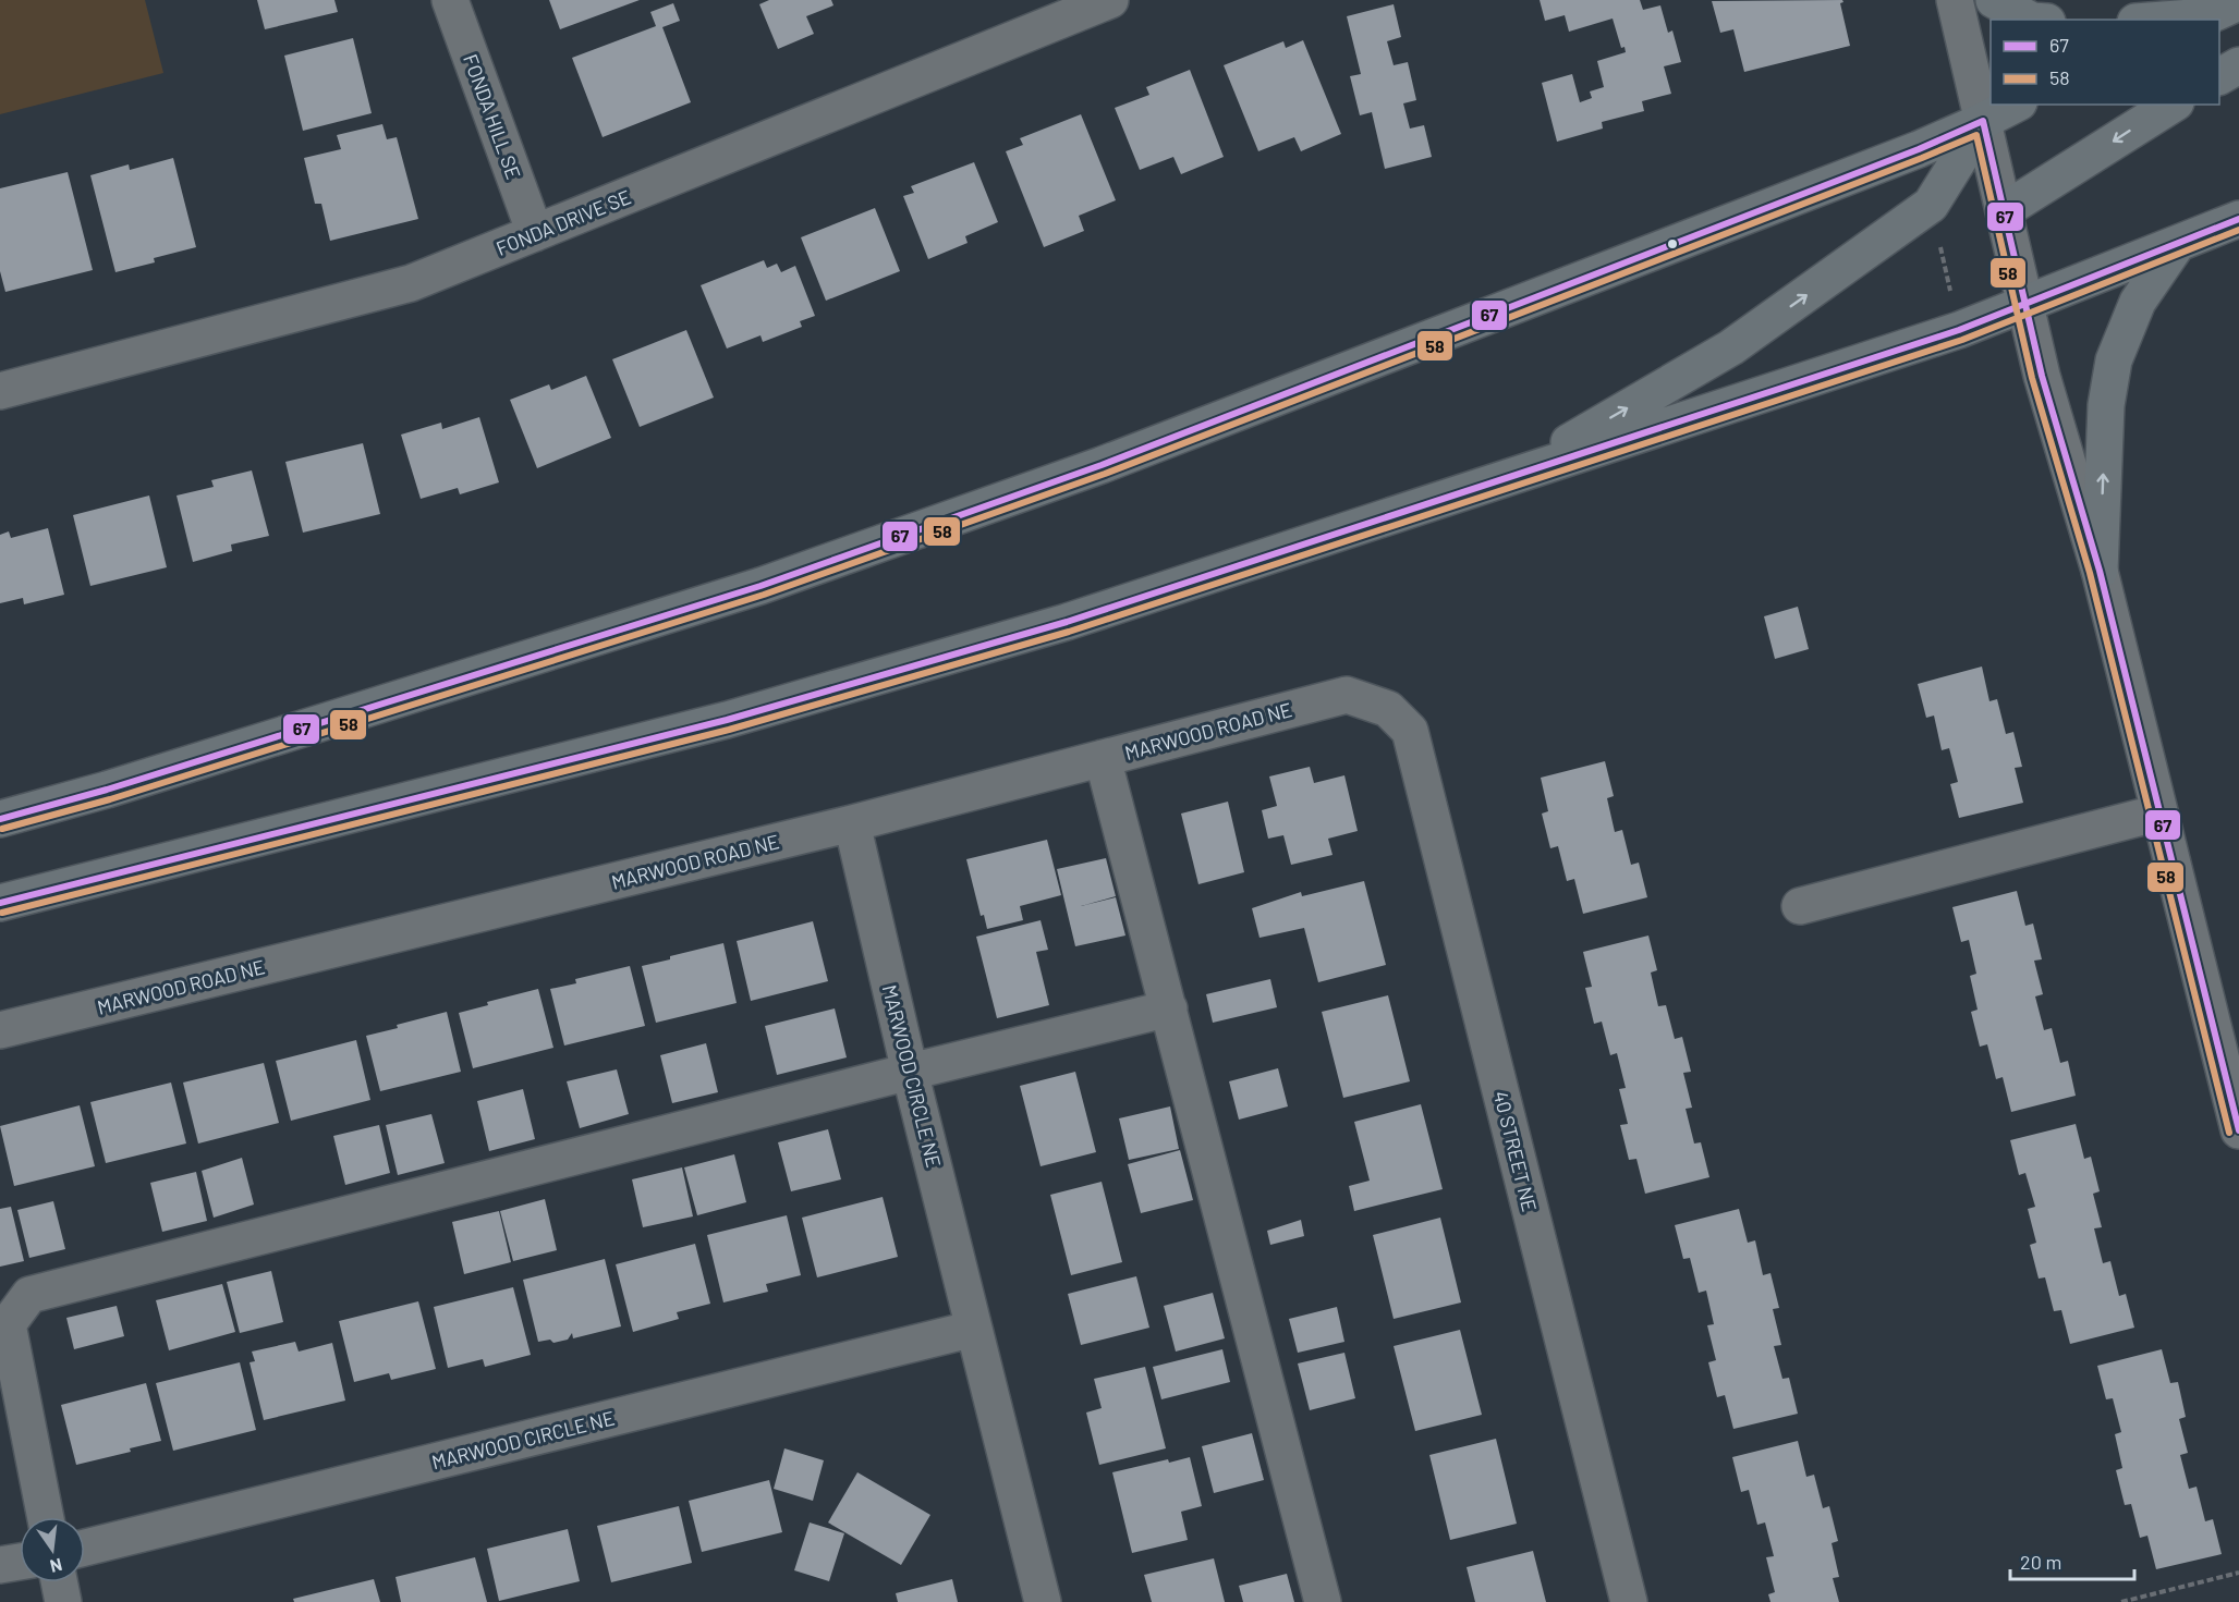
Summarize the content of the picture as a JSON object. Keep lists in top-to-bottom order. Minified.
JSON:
{"streets":{"street":["FONDA HILL SE","FONDA DRIVE SE","MARWOOD ROAD NE","MARWOOD CIRCLE NE","40 STREET NE"]},"crossings":[["FONDA HILL SE","FONDA DRIVE SE"],["MARWOOD ROAD NE","MARWOOD CIRCLE NE"],["MARWOOD ROAD NE","40 STREET NE"]],"lines":["transit line 67","transit line 58"],"legend":["67","58"],"scale_bar":"20 m","north":"bottom"}
